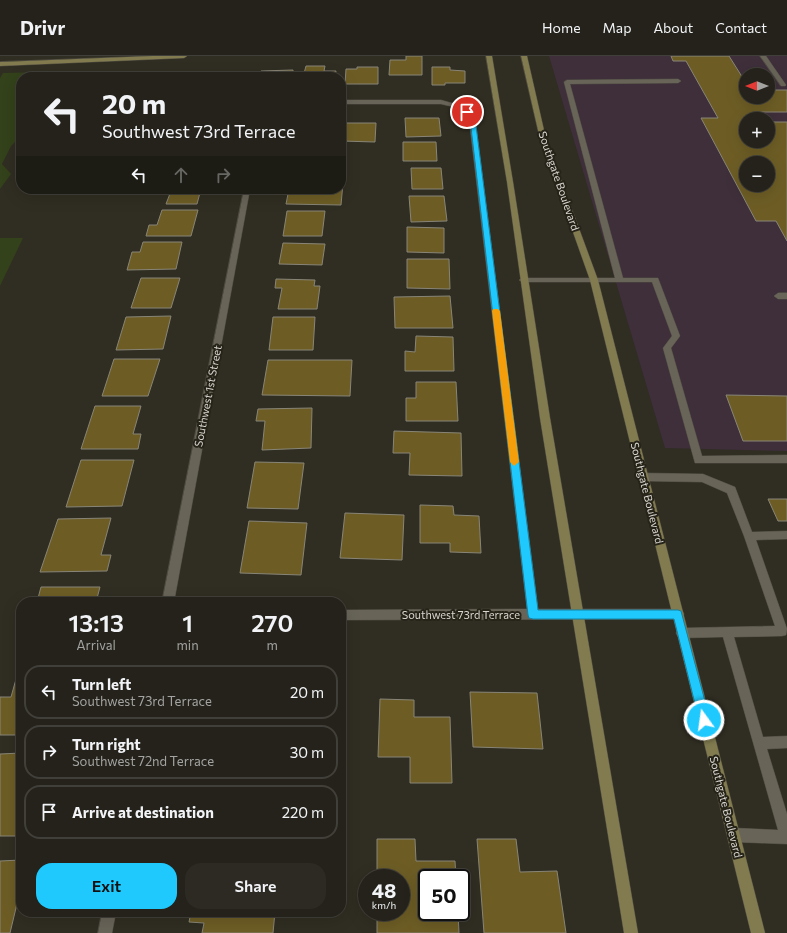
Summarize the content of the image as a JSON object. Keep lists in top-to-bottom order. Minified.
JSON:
{"streets":{"main road":["Southgate Boulevard"],"street":["Southwest 1st Street","Southwest 73rd Terrace"]},"crossings":[["Southgate Boulevard","Southwest 73rd Terrace"]],"north":"left","page":{"header":"Drivr","nav":["Home","Map","About","Contact"],"map_buttons":["+","−"],"turn":["20 m","Southwest 73rd Terrace"],"eta":["13:13","Arrival","1","min","270","m"],"list":[{"name":"Turn left","note":"Southwest 73rd Terrace","value":"20 m"},{"name":"Turn right","note":"Southwest 72nd Terrace","value":"30 m"},{"name":"Arrive at destination","value":"220 m"}],"buttons":["Exit","Share"],"speed":"48 km/h","limit":"50"}}
